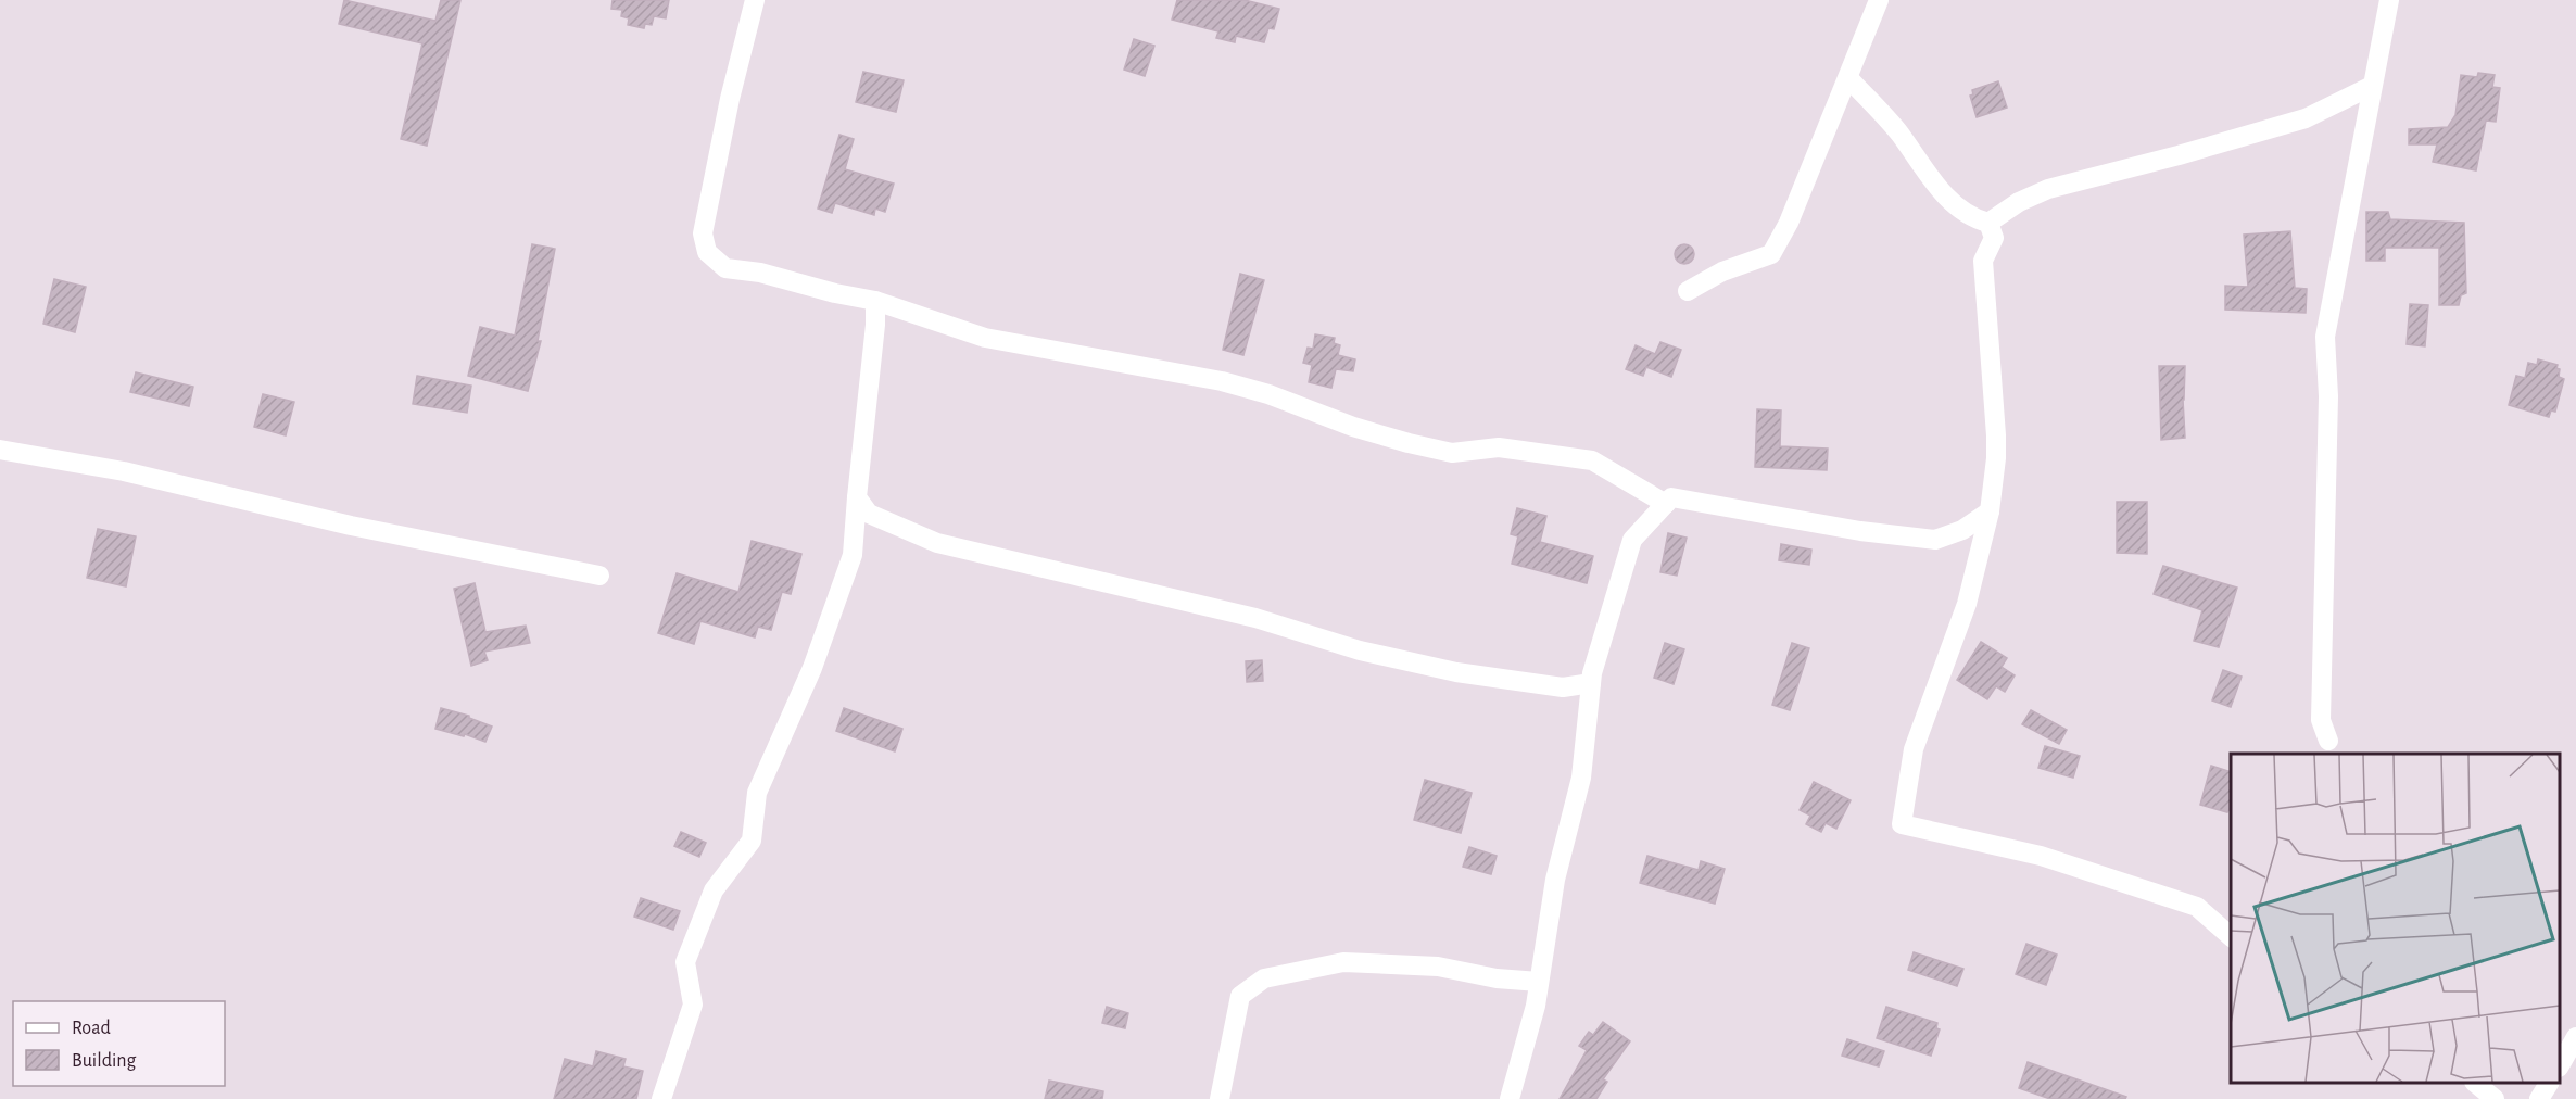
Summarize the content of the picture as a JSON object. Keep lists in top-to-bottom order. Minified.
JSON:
{"legend":["Road","Building"]}
